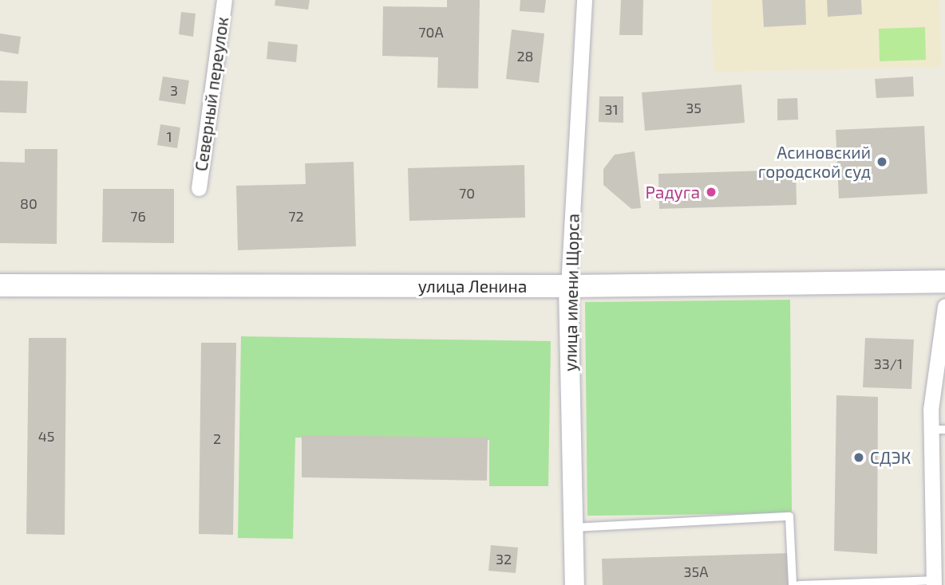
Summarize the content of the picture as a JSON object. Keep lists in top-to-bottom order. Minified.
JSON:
{"streets":{"main road":["улица Ленина"],"street":["Северный переулок","улица имени Щорса"]},"crossings":[["улица Ленина","улица имени Щорса"]],"places":["Асиновский городской суд","Радуга","СДЭК"],"house_numbers":["70А","28","3","35","31","1","70","80","76","72","33/1","45","2","32","35А"]}
